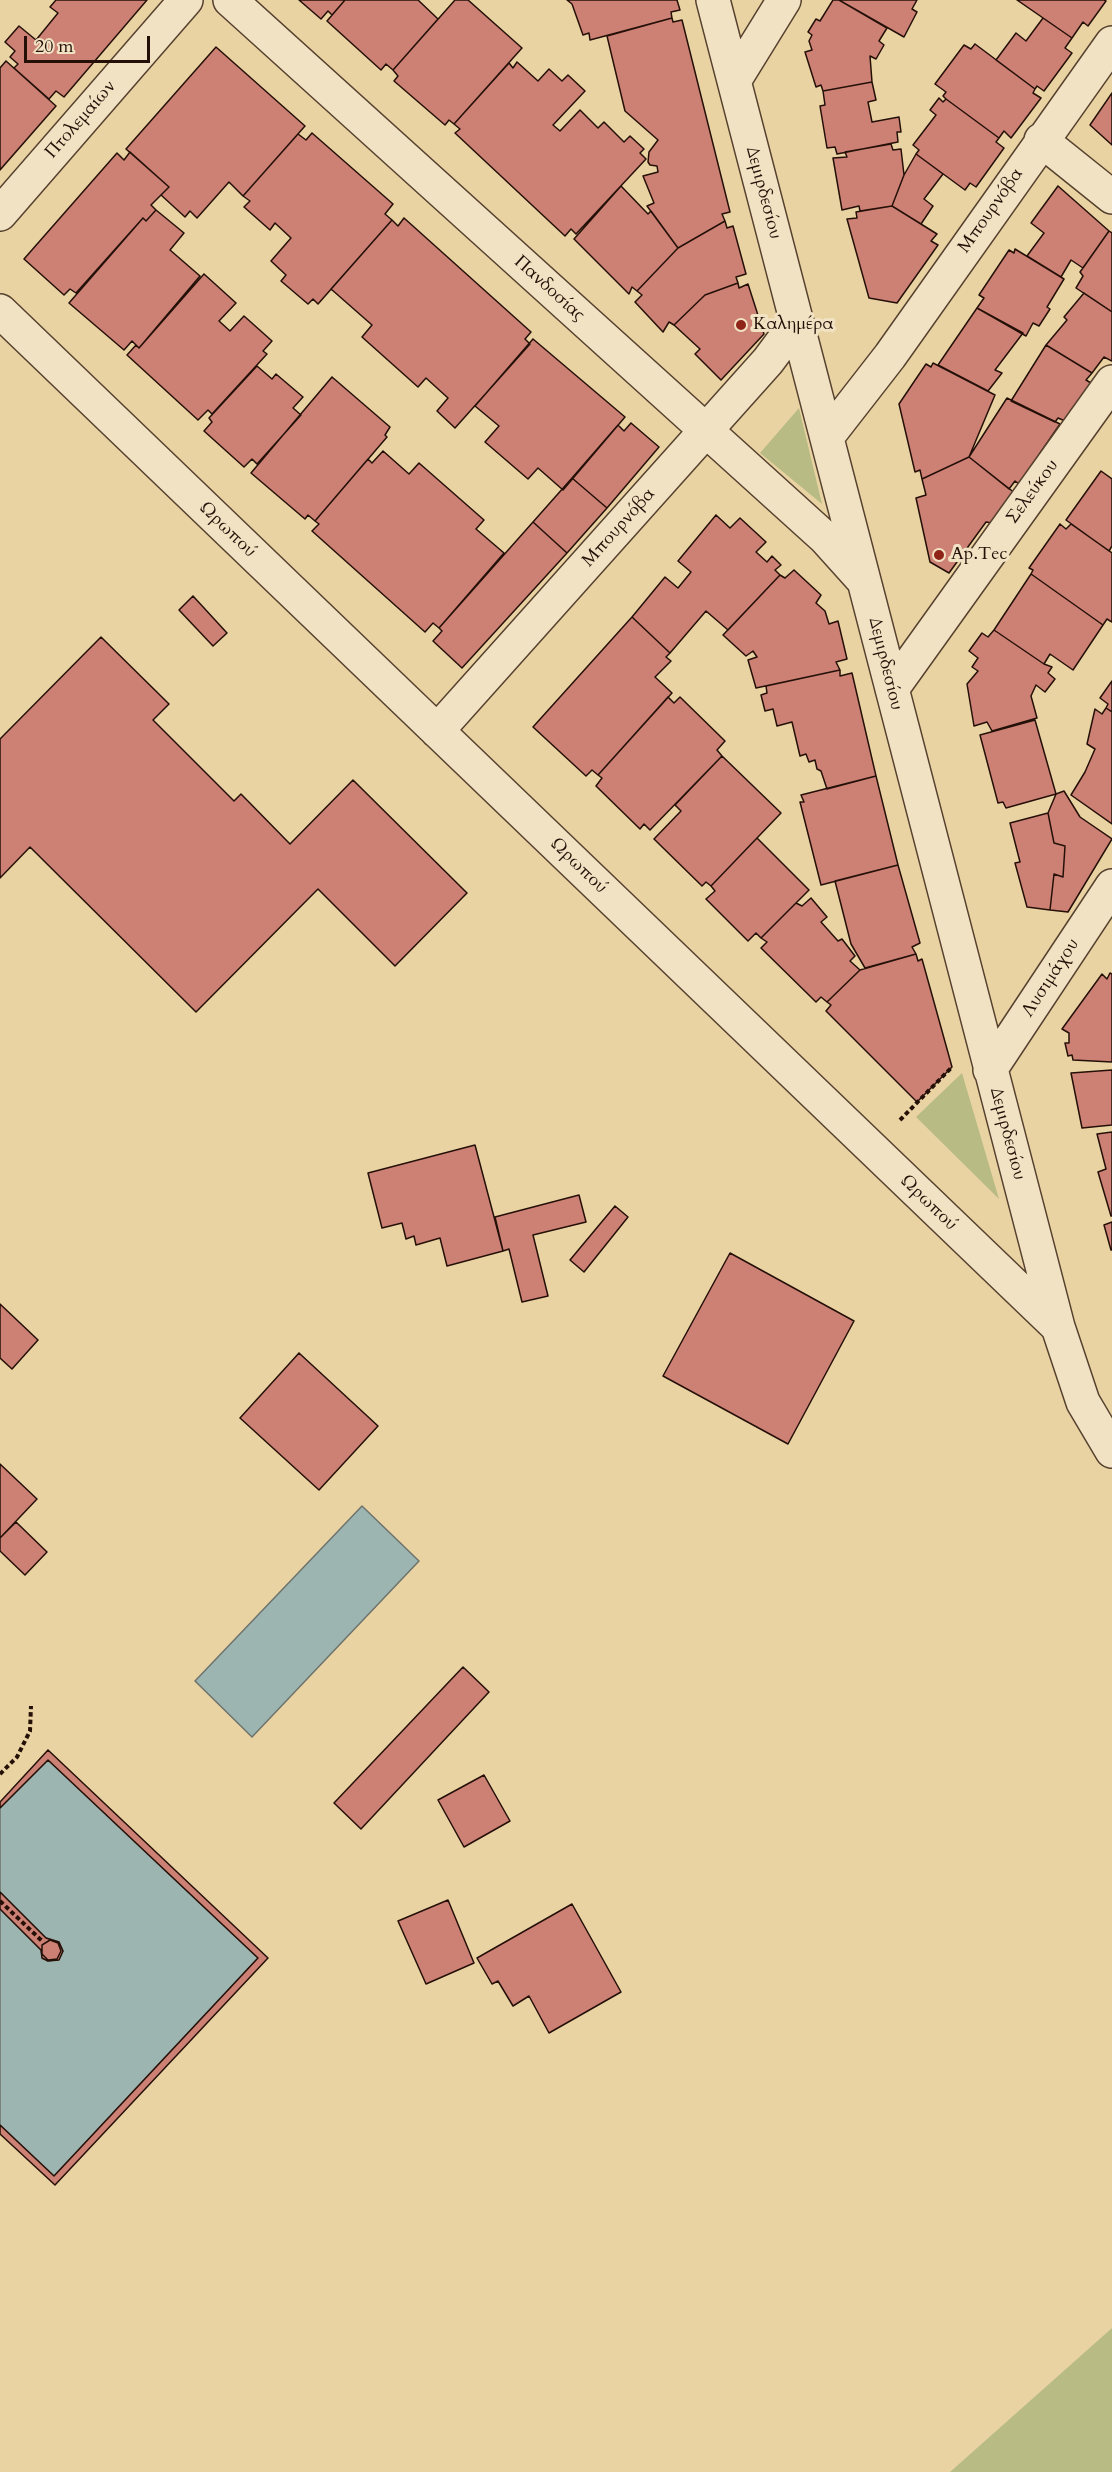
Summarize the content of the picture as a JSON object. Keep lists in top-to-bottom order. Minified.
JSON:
{"streets":{"street":["Πτολεμαίων","Δεμιρδεσίου","Μπουρνόβα","Πανδοσίας","Σελεύκου","Ωρωπού","Λυσιμάχου"]},"crossings":[["Δεμιρδεσίου","Μπουρνόβα"],["Δεμιρδεσίου","Πανδοσίας"],["Δεμιρδεσίου","Σελεύκου"],["Δεμιρδεσίου","Ωρωπού"],["Δεμιρδεσίου","Λυσιμάχου"],["Μπουρνόβα","Πανδοσίας"],["Μπουρνόβα","Ωρωπού"]],"places":["Καλημέρα","Ap.Tec"],"scale_bar":"20 m"}
